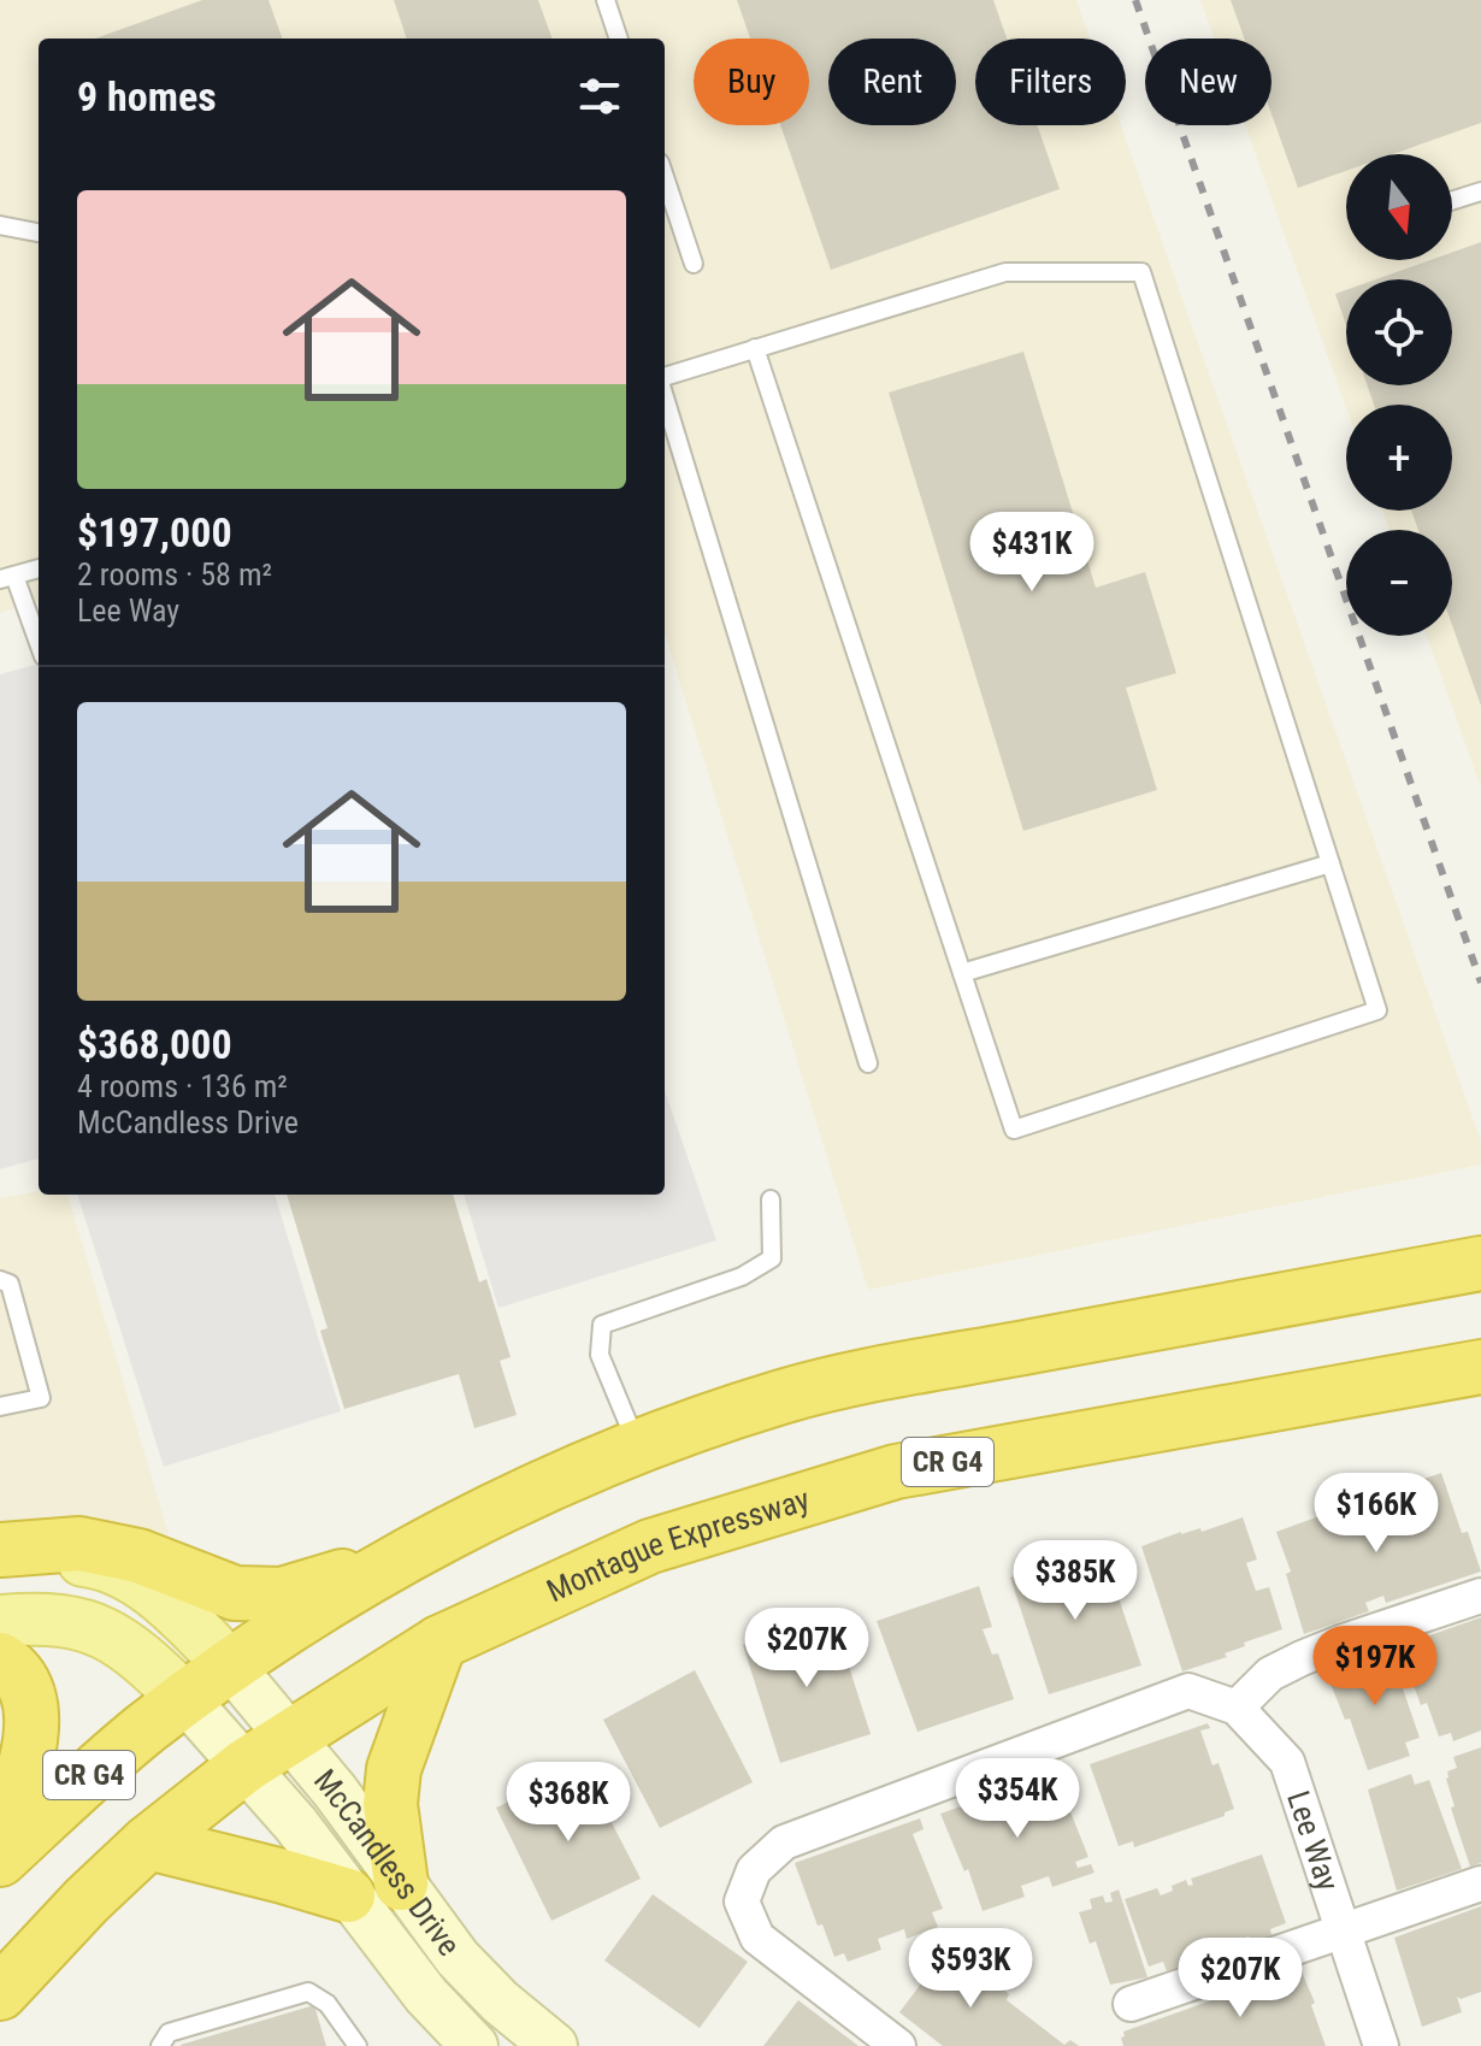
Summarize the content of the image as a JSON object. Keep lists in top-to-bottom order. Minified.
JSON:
{"streets":{"highway":["CR G4","Montague Expressway"],"main road":["McCandless Drive"],"street":["Lee Way"]},"crossings":[["CR G4","McCandless Drive"],["Montague Expressway","McCandless Drive"]],"north":"bottom","page":{"chip":["Buy","Rent","Filters","New"],"heading":"9 homes","map_buttons":["+","−"],"list":[{"name":"$197,000","note":"2 rooms · 58 m² · Lee Way"},{"name":"$368,000","note":"4 rooms · 136 m² · McCandless Drive"}],"price":["$431K","$166K","$385K","$207K","$197K","$354K","$368K","$593K","$207K"]}}
